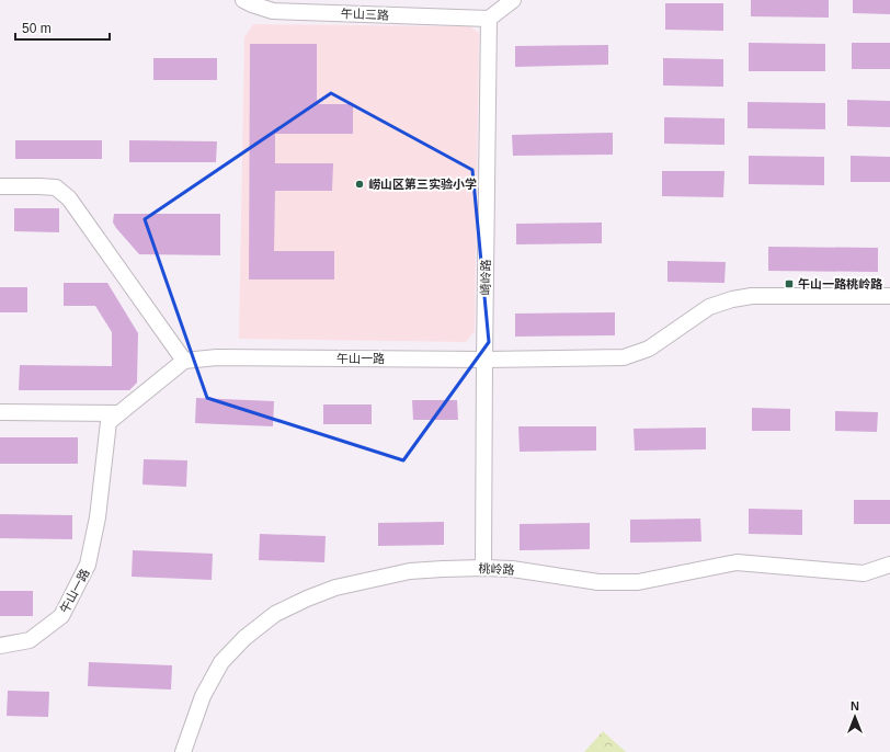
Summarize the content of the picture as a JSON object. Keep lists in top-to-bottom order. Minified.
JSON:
{"streets":{"street":["午山三路","崎岭路","午山一路","桃岭路"]},"crossings":[["午山三路","崎岭路"],["崎岭路","午山一路"],["崎岭路","桃岭路"]],"places":{"other":["崂山区第三实验小学"],"transit":["午山一路桃岭路"]},"scale_bar":"50 m","north":"top"}
